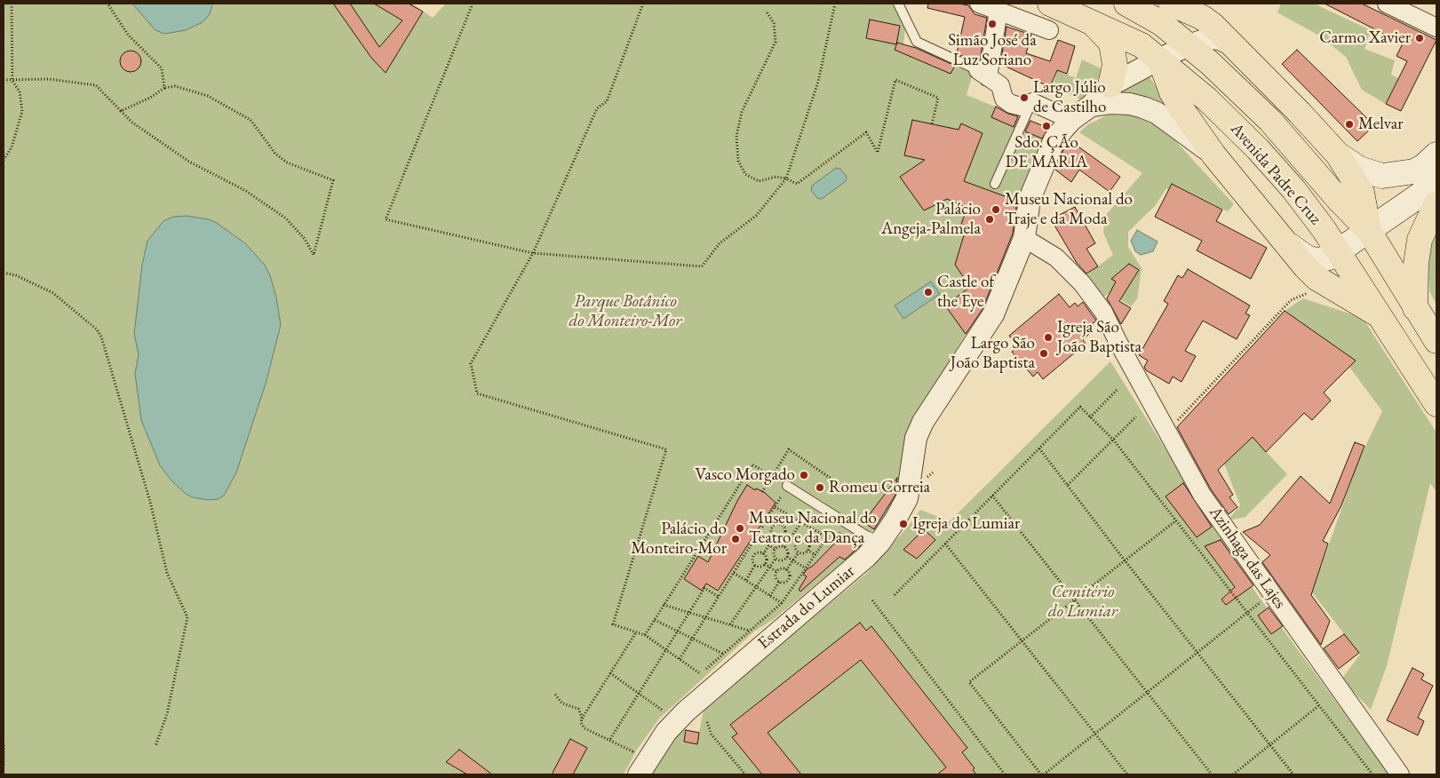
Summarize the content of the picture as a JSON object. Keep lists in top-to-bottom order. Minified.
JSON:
{"streets":{"highway":["Avenida Padre Cruz"],"street":["Azinhaga das Lajes","Estrada do Lumiar"]},"crossings":[["Azinhaga das Lajes","Estrada do Lumiar"]],"parks":["Parque Botânico do Monteiro-Mor","Cemitério do Lumiar"],"places":["Simão José da Luz Soriano","Carmo Xavier","Largo Júlio de Castilho","Melvar","Sdo. ÇÃo DE MARIA","Museu Nacional do Traje e da Moda","Palácio Angeja-Palmela","Castle of the Eye","Igreja São João Baptista","Largo São João Baptista","Vasco Morgado","Romeu Correia","Igreja do Lumiar","Museu Nacional do Teatro e da Dança","Palácio do Monteiro-Mor"]}
